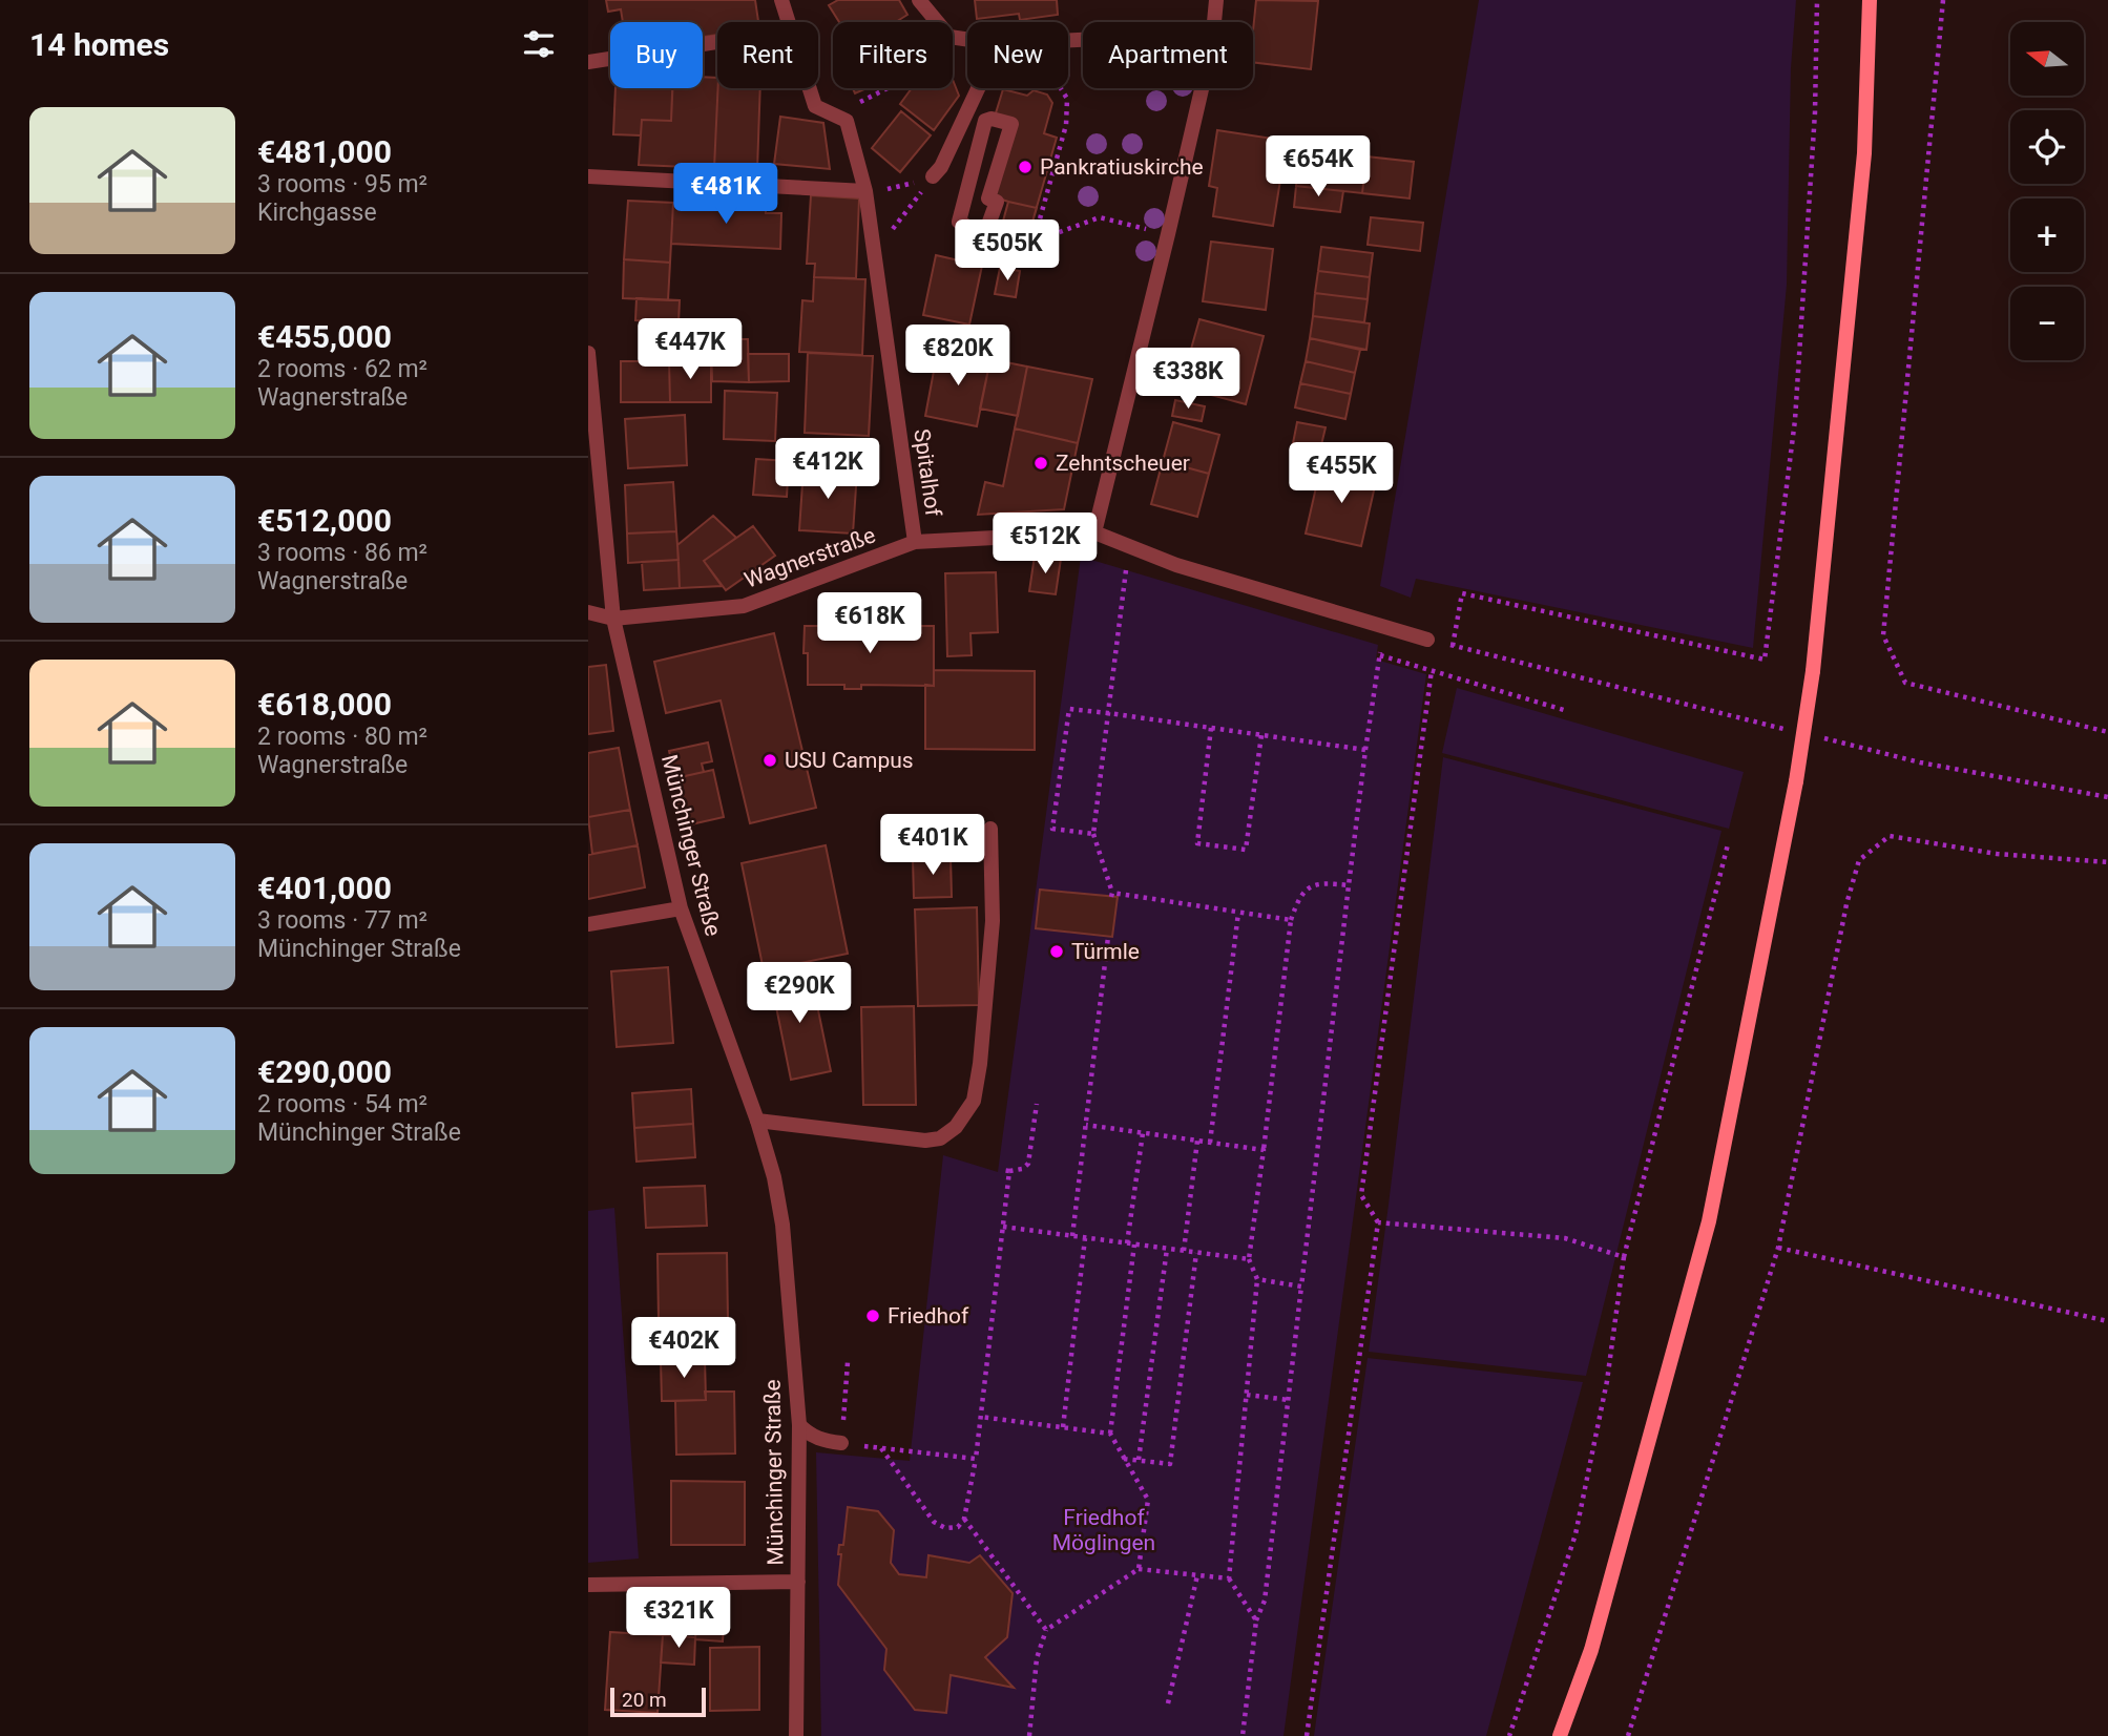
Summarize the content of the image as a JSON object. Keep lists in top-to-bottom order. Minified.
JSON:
{"streets":{"street":["Spitalhof","Wagnerstraße","Münchinger Straße"]},"crossings":[["Spitalhof","Wagnerstraße"],["Wagnerstraße","Münchinger Straße"]],"parks":["Friedhof Möglingen"],"places":["Pankratiuskirche","Zehntscheuer","USU Campus","Türmle","Friedhof"],"scale_bar":"20 m","north":"left","page":{"heading":"14 homes","map_buttons":["+","−"],"chip":["Buy","Rent","Filters","New","Apartment"],"list":[{"name":"€481,000","note":"3 rooms · 95 m² · Kirchgasse"},{"name":"€455,000","note":"2 rooms · 62 m² · Wagnerstraße"},{"name":"€512,000","note":"3 rooms · 86 m² · Wagnerstraße"},{"name":"€618,000","note":"2 rooms · 80 m² · Wagnerstraße"},{"name":"€401,000","note":"3 rooms · 77 m² · Münchinger Straße"},{"name":"€290,000","note":"2 rooms · 54 m² · Münchinger Straße"}],"price":["€654K","€481K","€505K","€447K","€820K","€338K","€412K","€455K","€512K","€618K","€401K","€290K","€402K","€321K"],"scale":"20 m"}}
